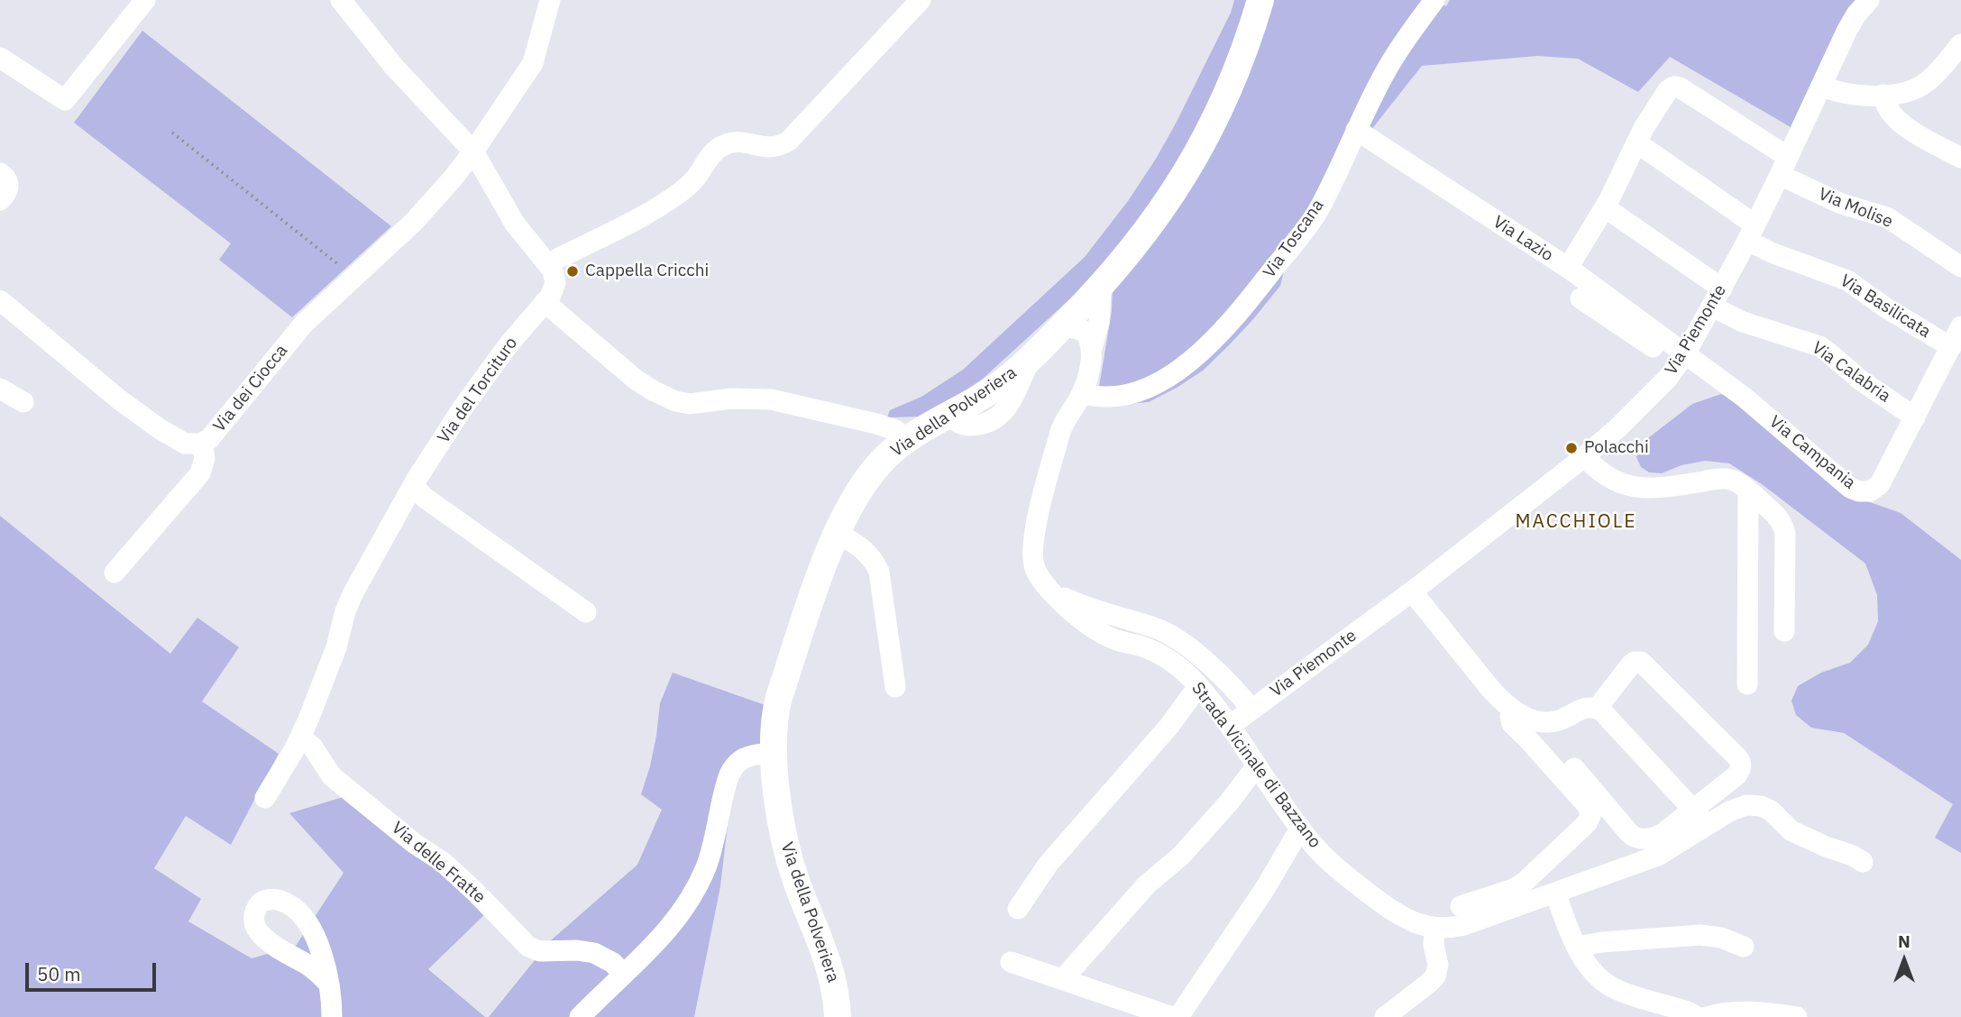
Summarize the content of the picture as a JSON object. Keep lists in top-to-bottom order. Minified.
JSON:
{"streets":{"main road":["Via della Polveriera"],"street":["Via Molise","Via Toscana","Via Lazio","Via Basilicata","Via Piemonte","Via Calabria","Via dei Ciocca","Via del Torcituro","Via Campania","Strada Vicinale di Bazzano","Via delle Fratte"]},"crossings":[["Via Molise","Via Basilicata"],["Via Molise","Via Piemonte"],["Via Toscana","Via Lazio"],["Via Toscana","Strada Vicinale di Bazzano"],["Via Lazio","Via Piemonte"],["Via Lazio","Via Campania"],["Via Basilicata","Via Piemonte"],["Via Basilicata","Via Campania"],["Via Piemonte","Via Calabria"],["Via Piemonte","Via Campania"],["Via Piemonte","Strada Vicinale di Bazzano"],["Via Calabria","Via Campania"],["Via del Torcituro","Via delle Fratte"],["Via della Polveriera","Strada Vicinale di Bazzano"]],"districts":["MACCHIOLE"],"places":["Cappella Cricchi","Polacchi"],"scale_bar":"50 m","north":"top"}
